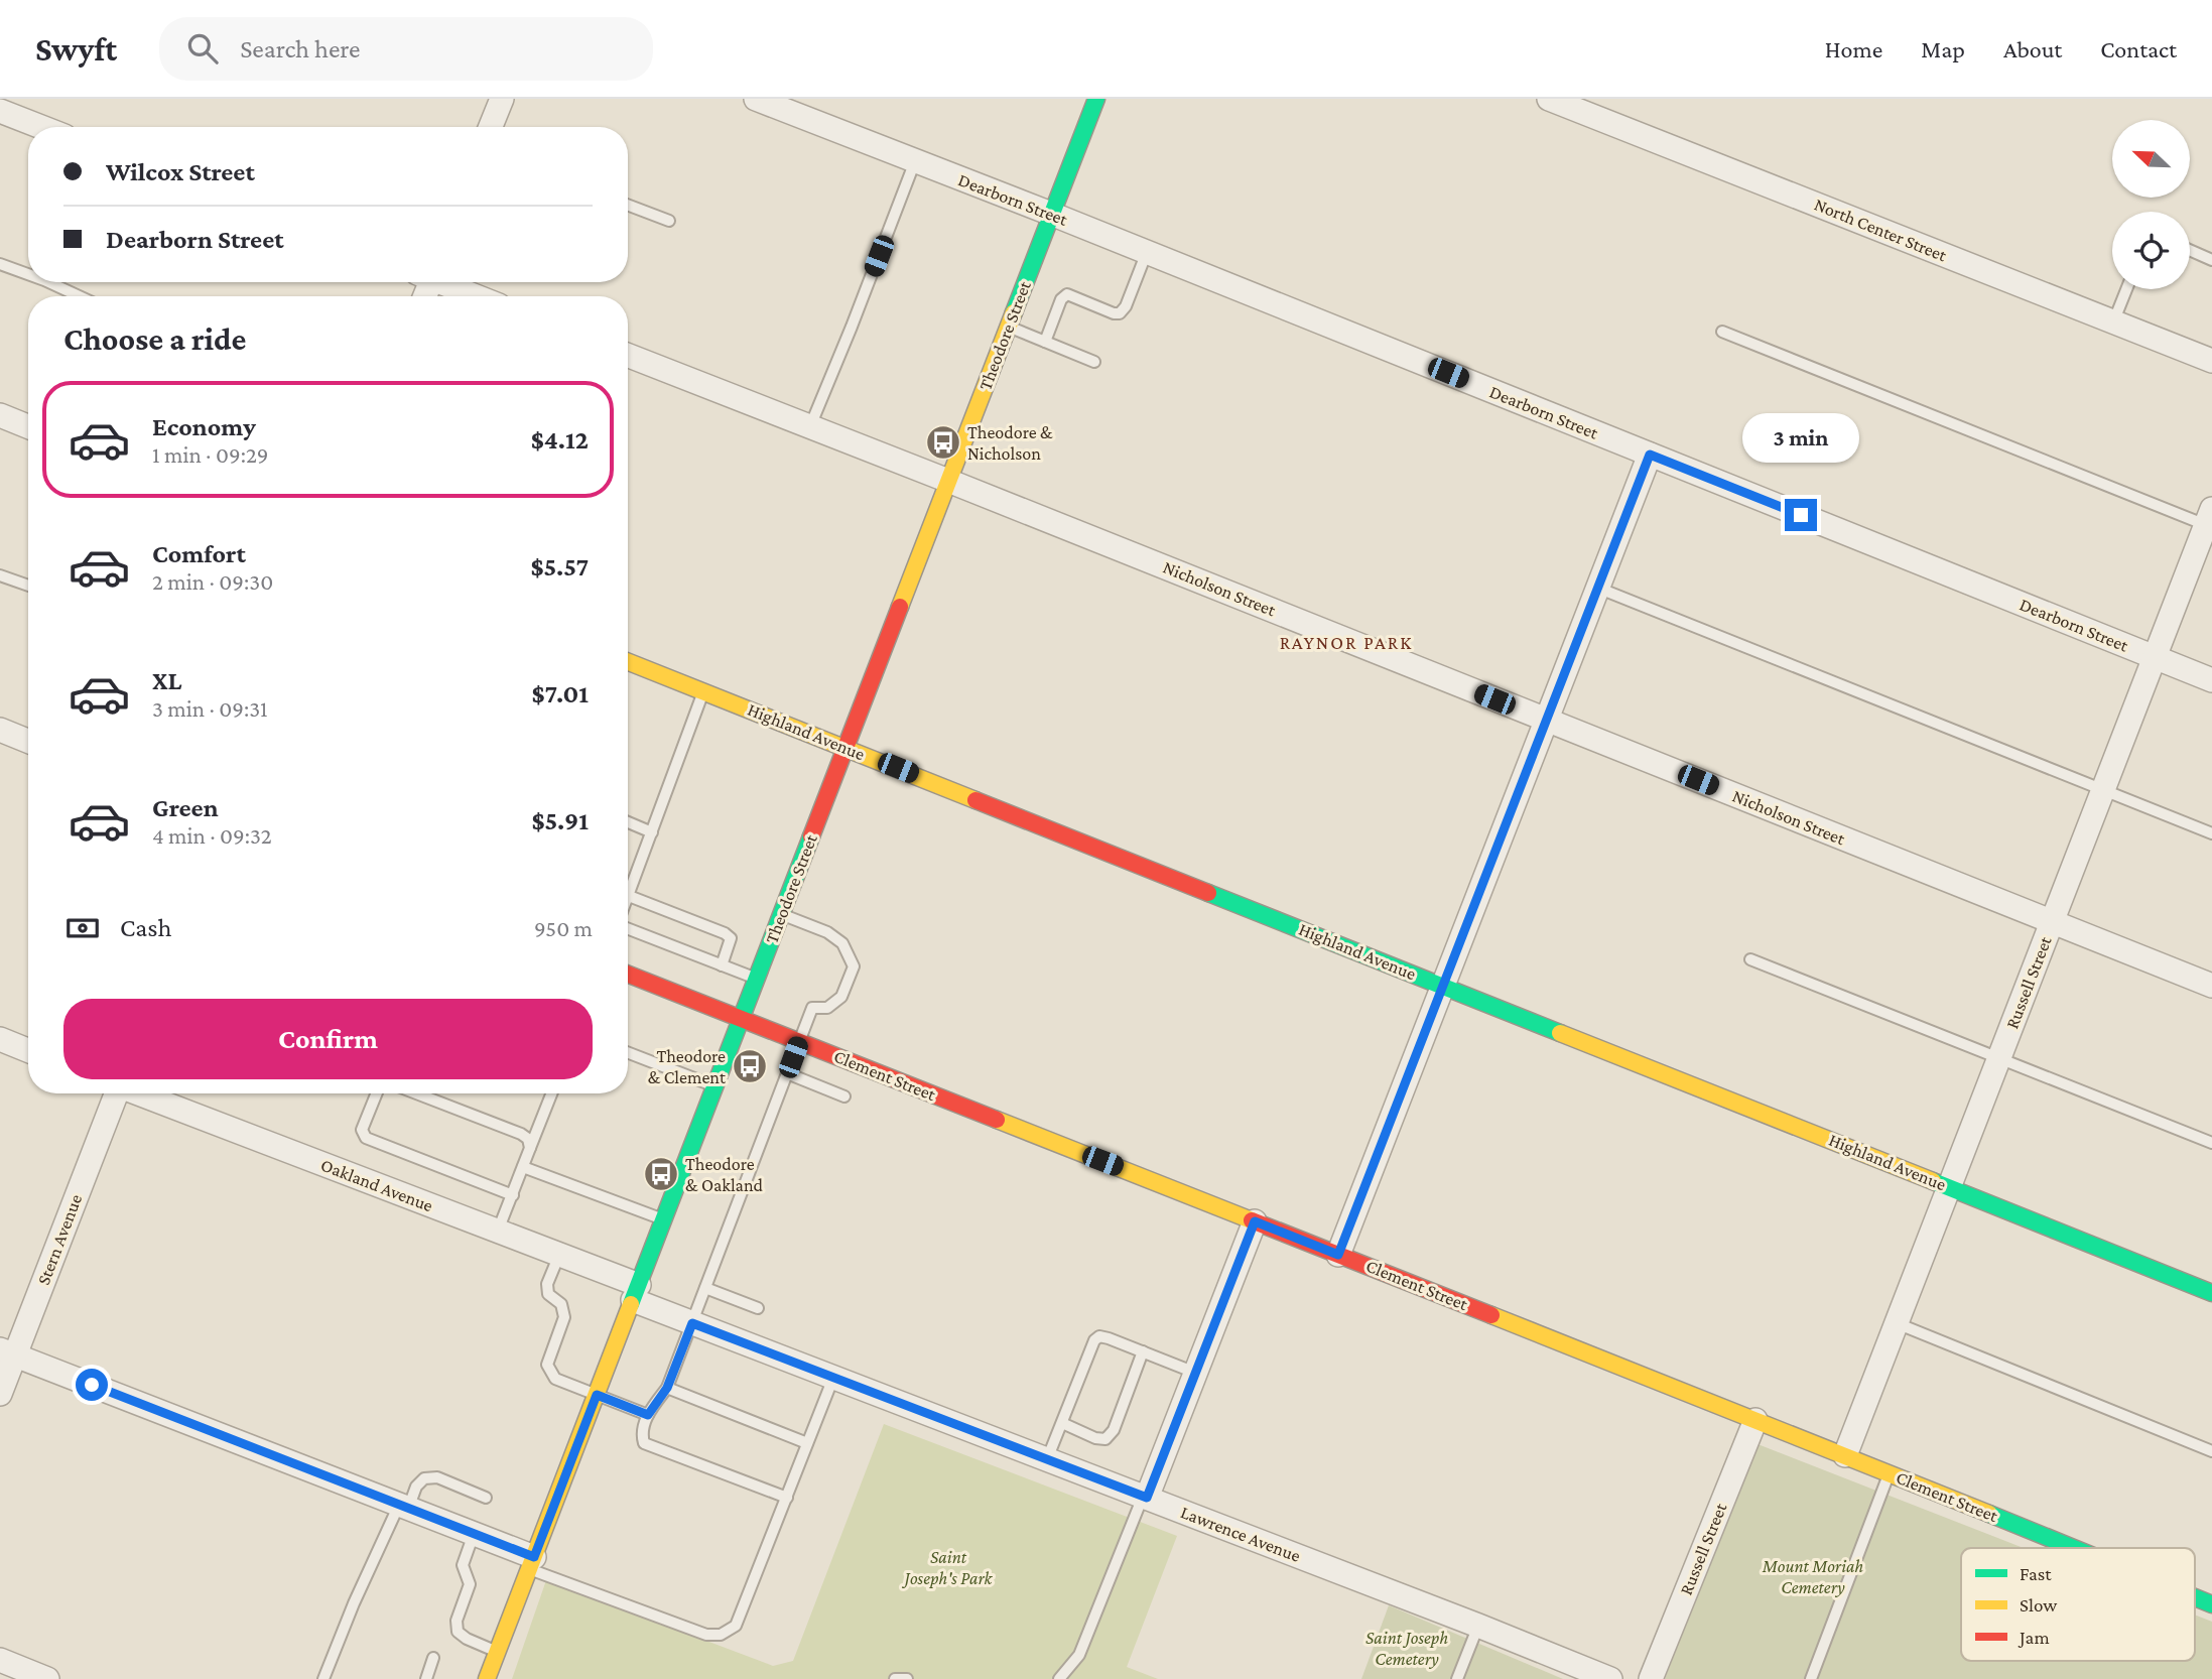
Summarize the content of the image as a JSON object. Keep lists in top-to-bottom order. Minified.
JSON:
{"streets":{"street":["Dearborn Street","North Center Street","Theodore Street","Nicholson Street","Highland Avenue","Russell Street","Clement Street","Oakland Avenue","Stern Avenue","Lawrence Avenue"]},"crossings":[["Dearborn Street","Theodore Street"],["Dearborn Street","Russell Street"],["Theodore Street","Nicholson Street"],["Theodore Street","Highland Avenue"],["Theodore Street","Clement Street"],["Theodore Street","Oakland Avenue"],["Theodore Street","Lawrence Avenue"],["Nicholson Street","Russell Street"],["Highland Avenue","Russell Street"],["Russell Street","Clement Street"],["Oakland Avenue","Lawrence Avenue"]],"districts":["RAYNOR PARK"],"parks":["Saint Joseph's Park","Mount Moriah Cemetery","Saint Joseph Cemetery"],"places":{"bus stop":["Theodore & Nicholson","Theodore & Clement","Theodore & Oakland"]},"legend":["Fast","Slow","Jam"],"north":"top left","page":{"header":"Swyft","search":"Search here","nav":["Home","Map","About","Contact"],"banner":["Wilcox Street","Dearborn Street"],"heading":"Choose a ride","list":[{"name":"Economy","note":"1 min · 09:29","value":"$4.12"},{"name":"Comfort","note":"2 min · 09:30","value":"$5.57"},{"name":"XL","note":"3 min · 09:31","value":"$7.01"},{"name":"Green","note":"4 min · 09:32","value":"$5.91"}],"bubble":"3 min","pay":["Cash","950 m"],"buttons":"Confirm"}}
